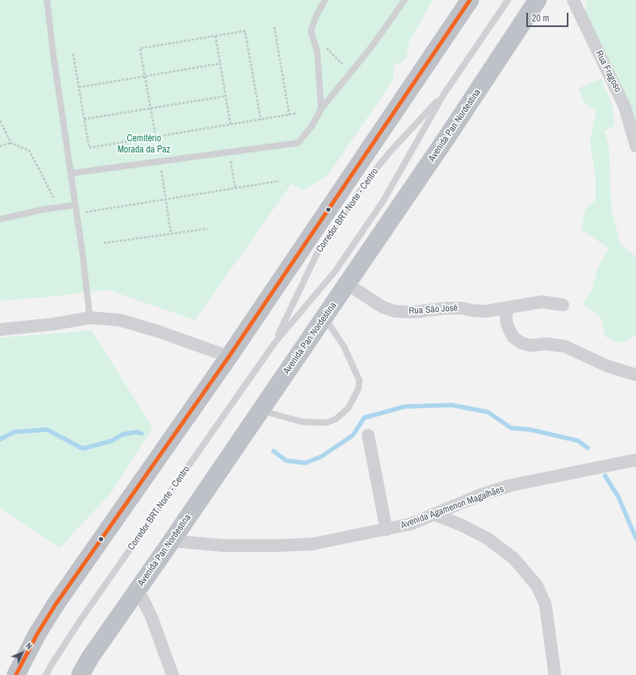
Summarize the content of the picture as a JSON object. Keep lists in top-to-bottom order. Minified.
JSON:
{"streets":{"highway":["Avenida Pan Nordestina"],"street":["Rua Fragoso","Rua São José","Avenida Agamenon Magalhães"],"lane":["Corredor BRT Norte - Centro"]},"crossings":[["Avenida Pan Nordestina","Rua São José"],["Avenida Pan Nordestina","Avenida Agamenon Magalhães"]],"parks":["Cemitério Morada da Paz"],"scale_bar":"20 m","north":"top right"}
